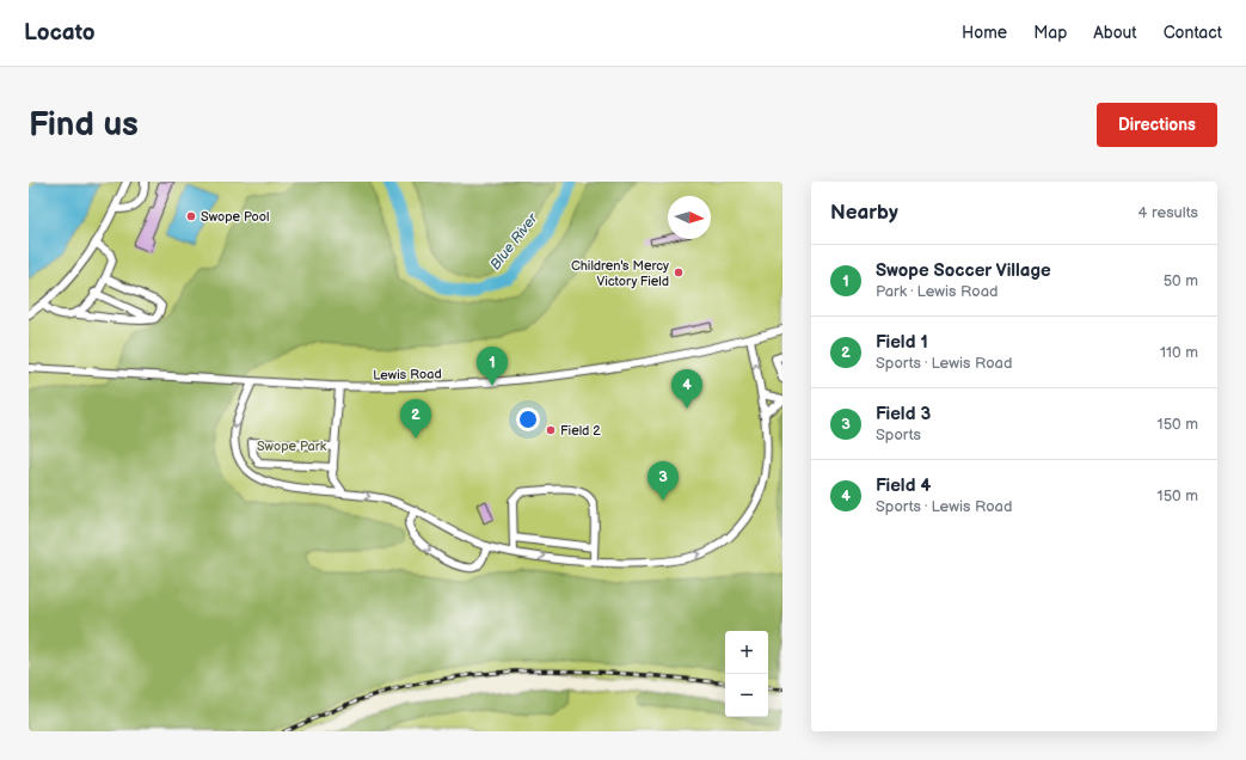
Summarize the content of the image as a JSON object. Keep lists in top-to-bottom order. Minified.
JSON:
{"streets":{"street":["Lewis Road"]},"water":["Blue River"],"parks":["Swope Park"],"places":["Swope Pool","Children's Mercy Victory Field","Field 2"],"north":"right","page":{"header":"Locato","nav":["Home","Map","About","Contact"],"buttons":"Directions","title":"Find us","heading":["Nearby","4 results"],"list":[{"mark":"1","name":"Swope Soccer Village","note":"Park · Lewis Road","value":"50 m"},{"mark":"2","name":"Field 1","note":"Sports · Lewis Road","value":"110 m"},{"mark":"3","name":"Field 3","note":"Sports","value":"150 m"},{"mark":"4","name":"Field 4","note":"Sports · Lewis Road","value":"150 m"}],"pins":["1","4","2","3"],"map_buttons":["+","−"]}}
